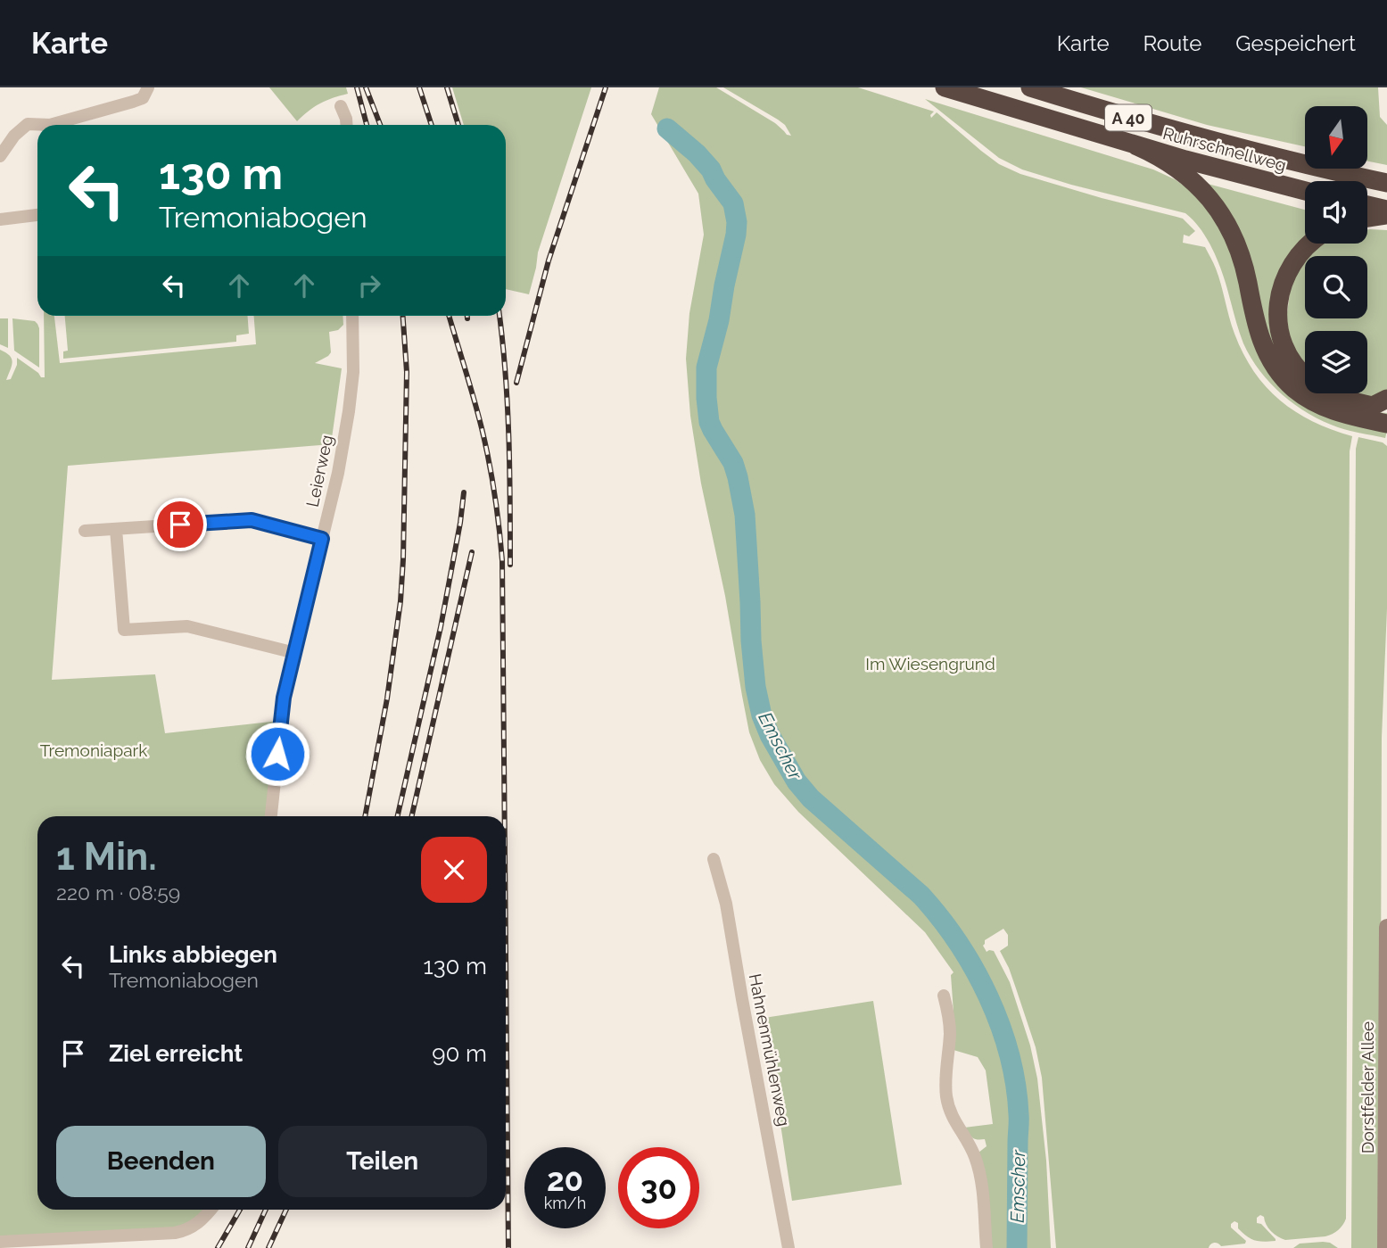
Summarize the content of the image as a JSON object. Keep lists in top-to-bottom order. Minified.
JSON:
{"streets":{"highway":["A 40","Ruhrschnellweg"],"main road":["Dorstfelder Allee"],"street":["Leierweg","Hahnenmühlenweg"]},"water":["Emscher"],"parks":["Im Wiesengrund","Tremoniapark"],"north":"bottom","page":{"header":"Karte","nav":["Karte","Route","Gespeichert"],"turn":["130 m","Tremoniabogen"],"heading":["1 Min.","220 m · 08:59"],"list":[{"name":"Links abbiegen","note":"Tremoniabogen","value":"130 m"},{"name":"Ziel erreicht","value":"90 m"}],"buttons":["Beenden","Teilen"],"speed":"20 km/h","limit":"30"}}
